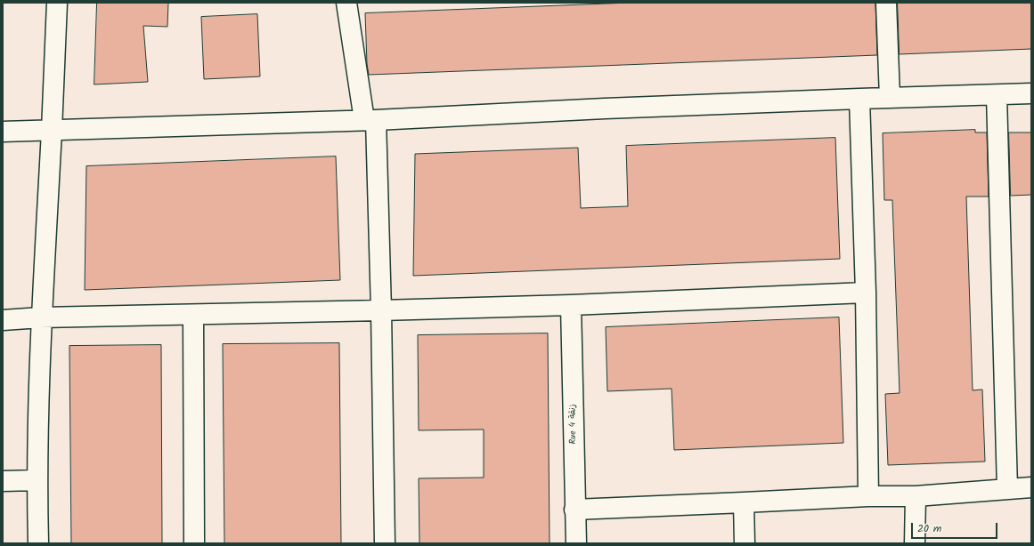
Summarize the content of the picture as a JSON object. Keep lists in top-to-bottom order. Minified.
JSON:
{"streets":{"street":["Rue 4 زنقة"]},"scale_bar":"20 m"}
